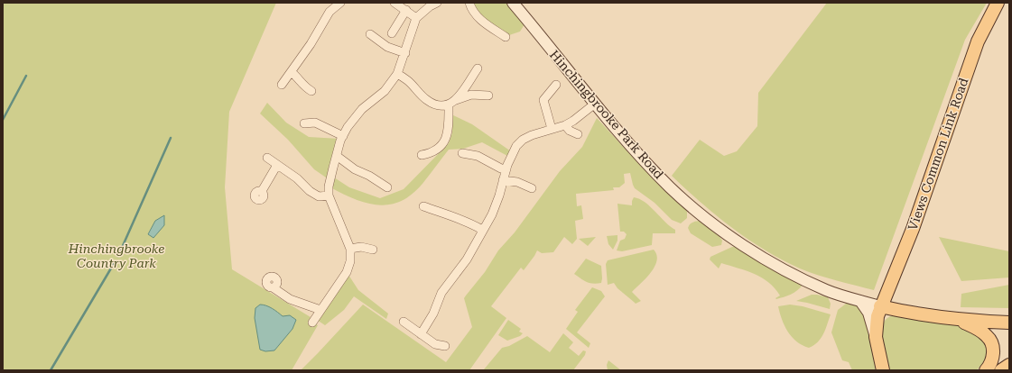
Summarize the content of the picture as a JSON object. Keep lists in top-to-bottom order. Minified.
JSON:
{"streets":{"main road":["Hinchingbrooke Park Road","Views Common Link Road"]},"crossings":[["Hinchingbrooke Park Road","Views Common Link Road"]],"parks":["Hinchingbrooke Country Park"]}
